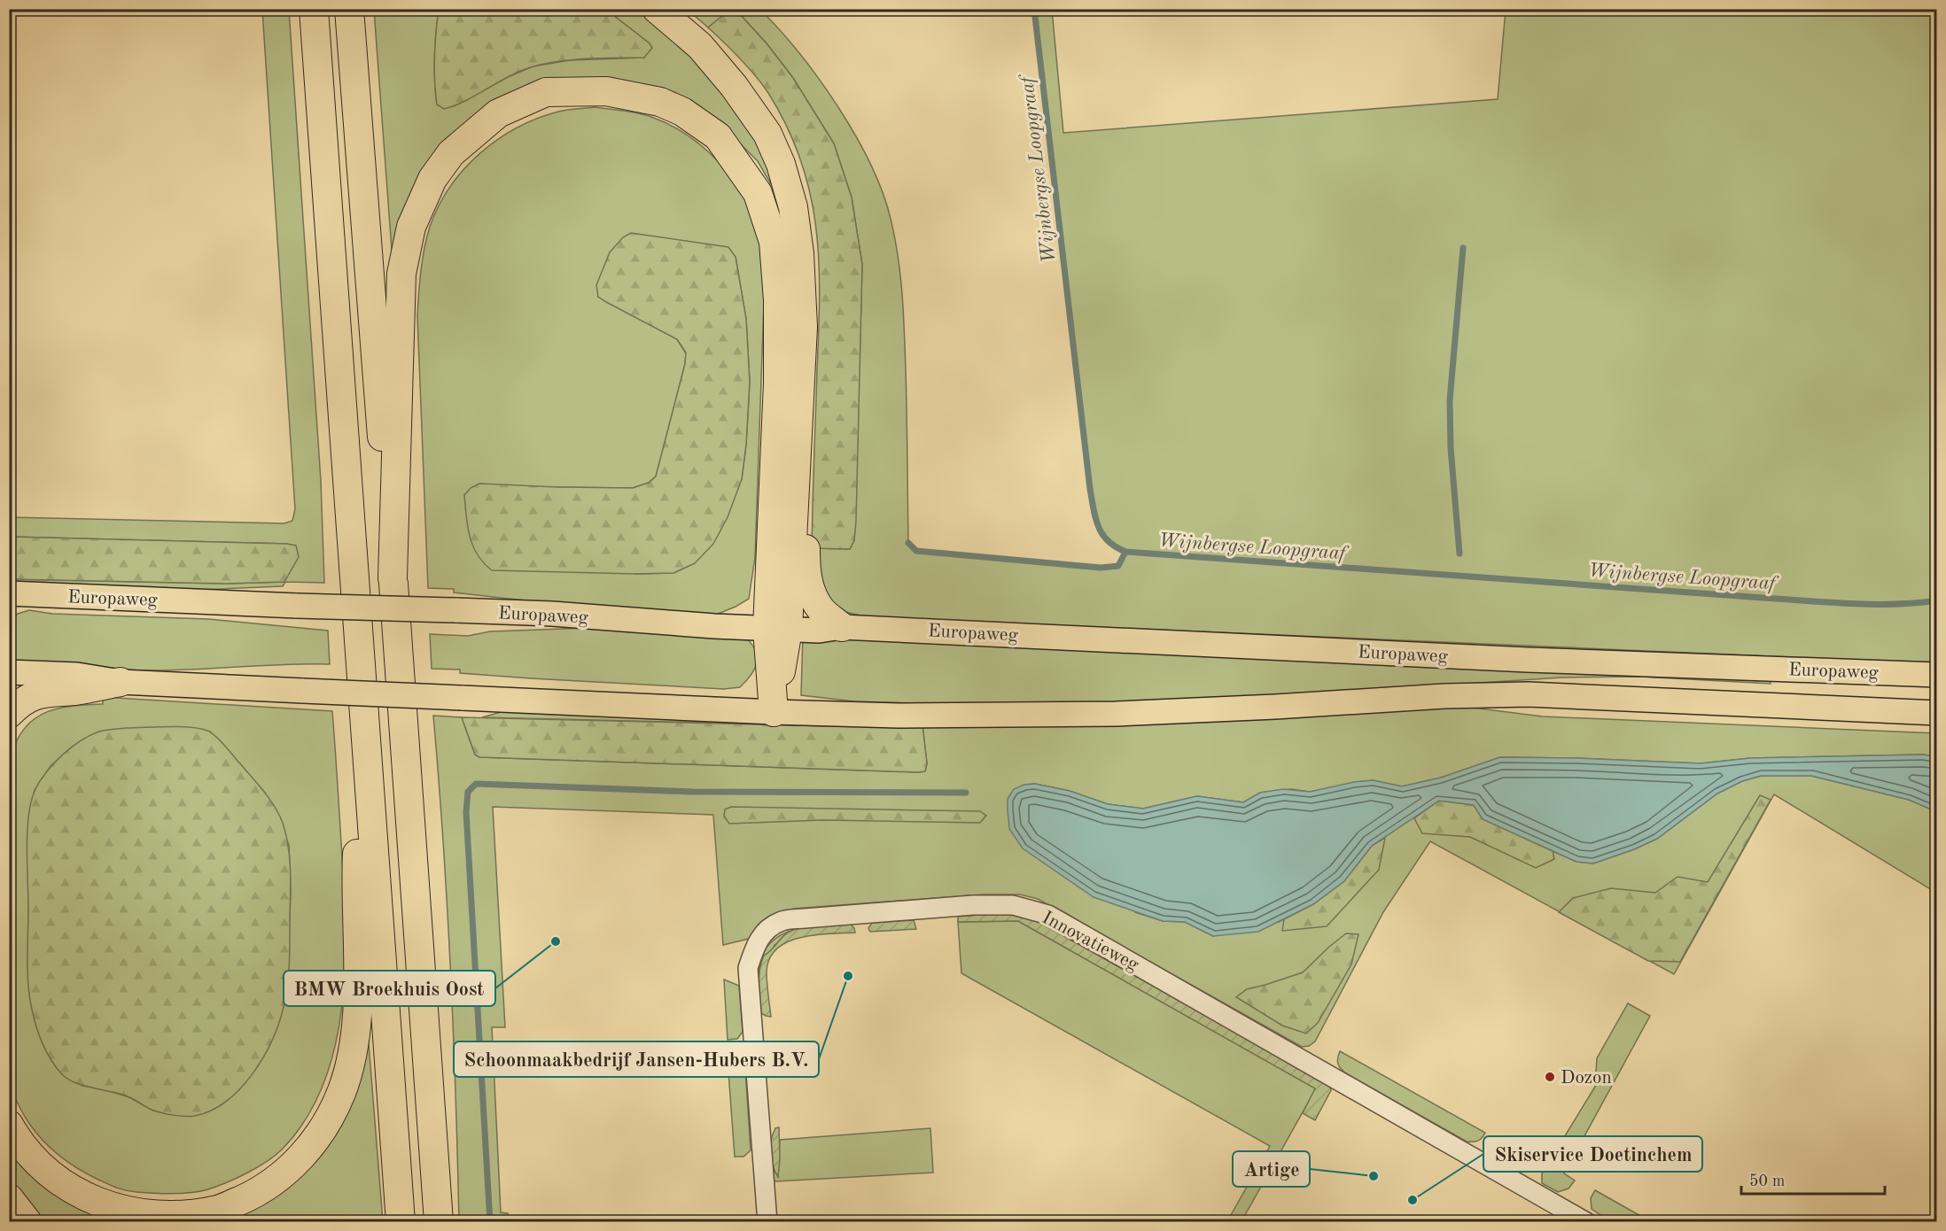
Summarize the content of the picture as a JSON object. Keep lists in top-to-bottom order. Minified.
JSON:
{"streets":{"main road":["Europaweg"],"street":["Innovatieweg"]},"water":["Wijnbergse Loopgraaf"],"places":["BMW Broekhuis Oost","Schoonmaakbedrijf Jansen-Hubers B.V.","Dozon","Artige","Skiservice Doetinchem"],"scale_bar":"50 m"}
